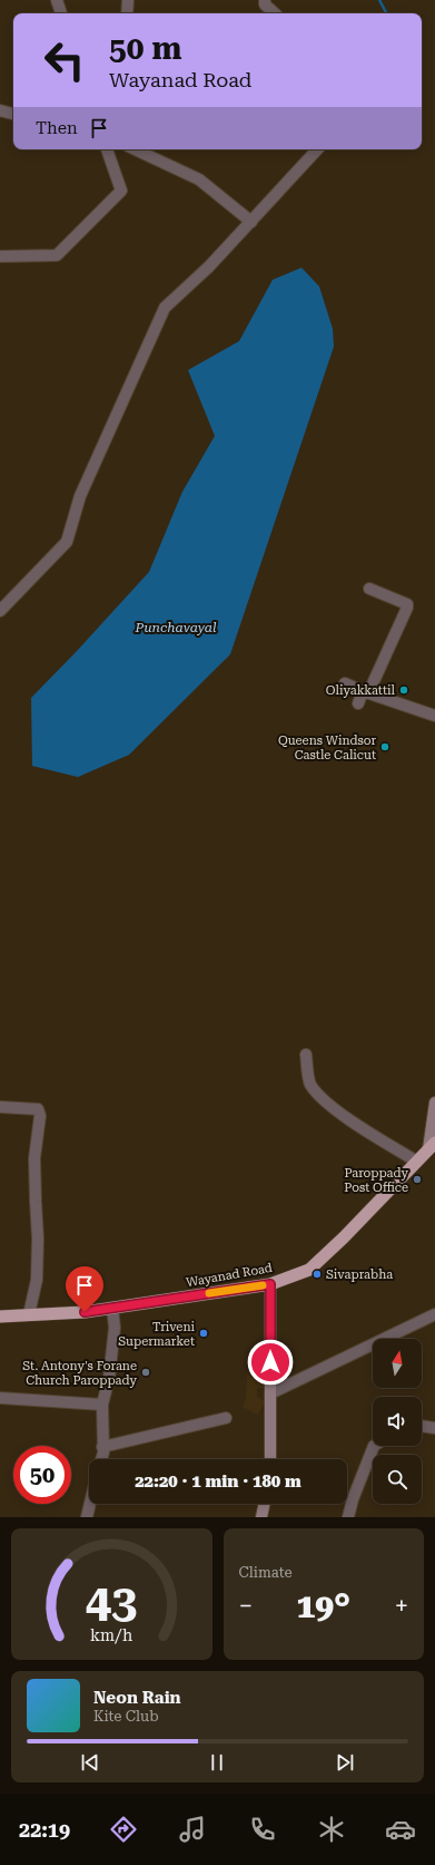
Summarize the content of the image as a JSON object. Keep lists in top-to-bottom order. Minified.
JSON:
{"streets":{"highway":["Wayanad Road"]},"water":["Punchavayal"],"places":["Oliyakkattil","Queens Windsor Castle Calicut","Paroppady Post Office","Sivaprabha","Triveni Supermarket","St. Antony's Forane Church Paroppady"],"north":"top","page":{"turn":["50 m","Wayanad Road"],"then":"Then","limit":"50","trip":"22:20 · 1 min · 180 m","tile":"Climate","heat":["−","19°","+"],"song":["Neon Rain","Kite Club"],"tabs":"22:19","gauge":["43","km/h"]}}
